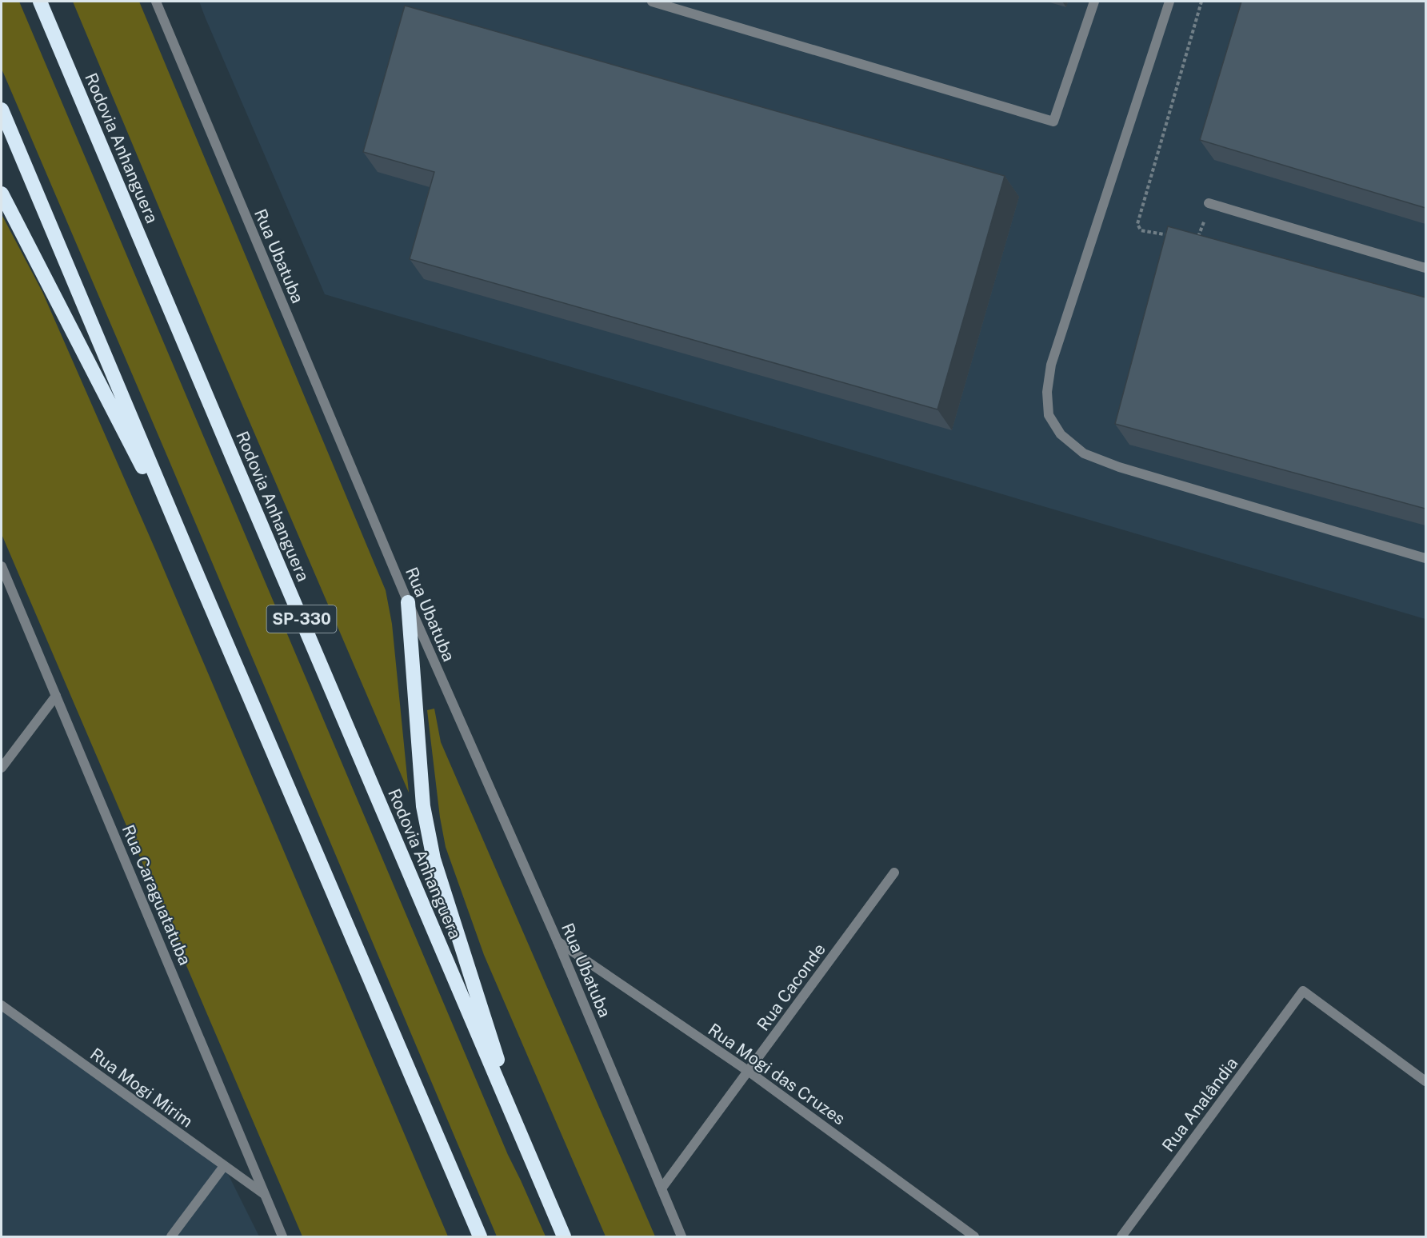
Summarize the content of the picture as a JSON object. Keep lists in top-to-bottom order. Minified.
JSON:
{"streets":{"highway":["Rodovia Anhanguera","SP-330"],"street":["Rua Ubatuba","Rua Caraguatatuba","Rua Caconde","Rua Mogi das Cruzes","Rua Mogi Mirim","Rua Analândia"]},"crossings":[["Rua Ubatuba","Rua Caconde"],["Rua Ubatuba","Rua Mogi das Cruzes"],["Rua Caraguatatuba","Rua Mogi Mirim"],["Rua Caconde","Rua Mogi das Cruzes"]]}
